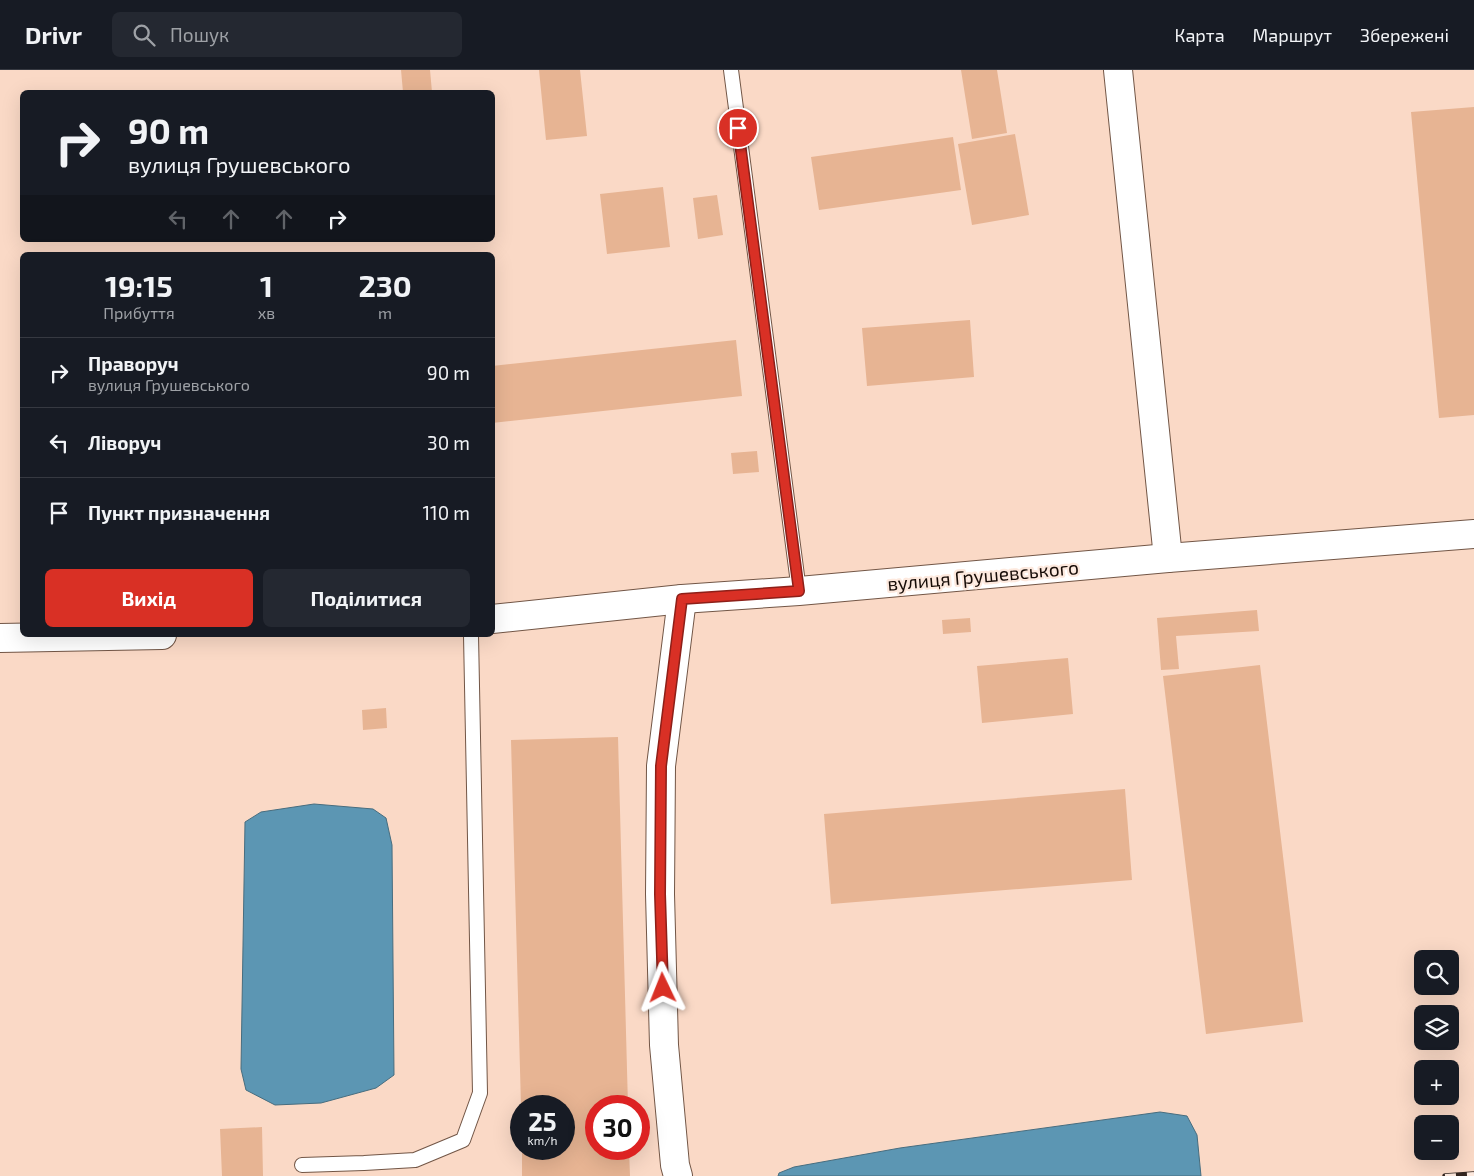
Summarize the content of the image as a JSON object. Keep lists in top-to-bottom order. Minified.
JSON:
{"streets":{"street":["вулиця Грушевського"]},"page":{"header":"Drivr","search":"Пошук","nav":["Карта","Маршрут","Збережені"],"turn":["90 m","вулиця Грушевського"],"eta":["19:15","Прибуття","1","хв","230","m"],"list":[{"name":"Праворуч","note":"вулиця Грушевського","value":"90 m"},{"name":"Ліворуч","value":"30 m"},{"name":"Пункт призначення","value":"110 m"}],"buttons":["Вихід","Поділитися"],"map_buttons":["+","−"],"speed":"25 km/h","limit":"30"}}
